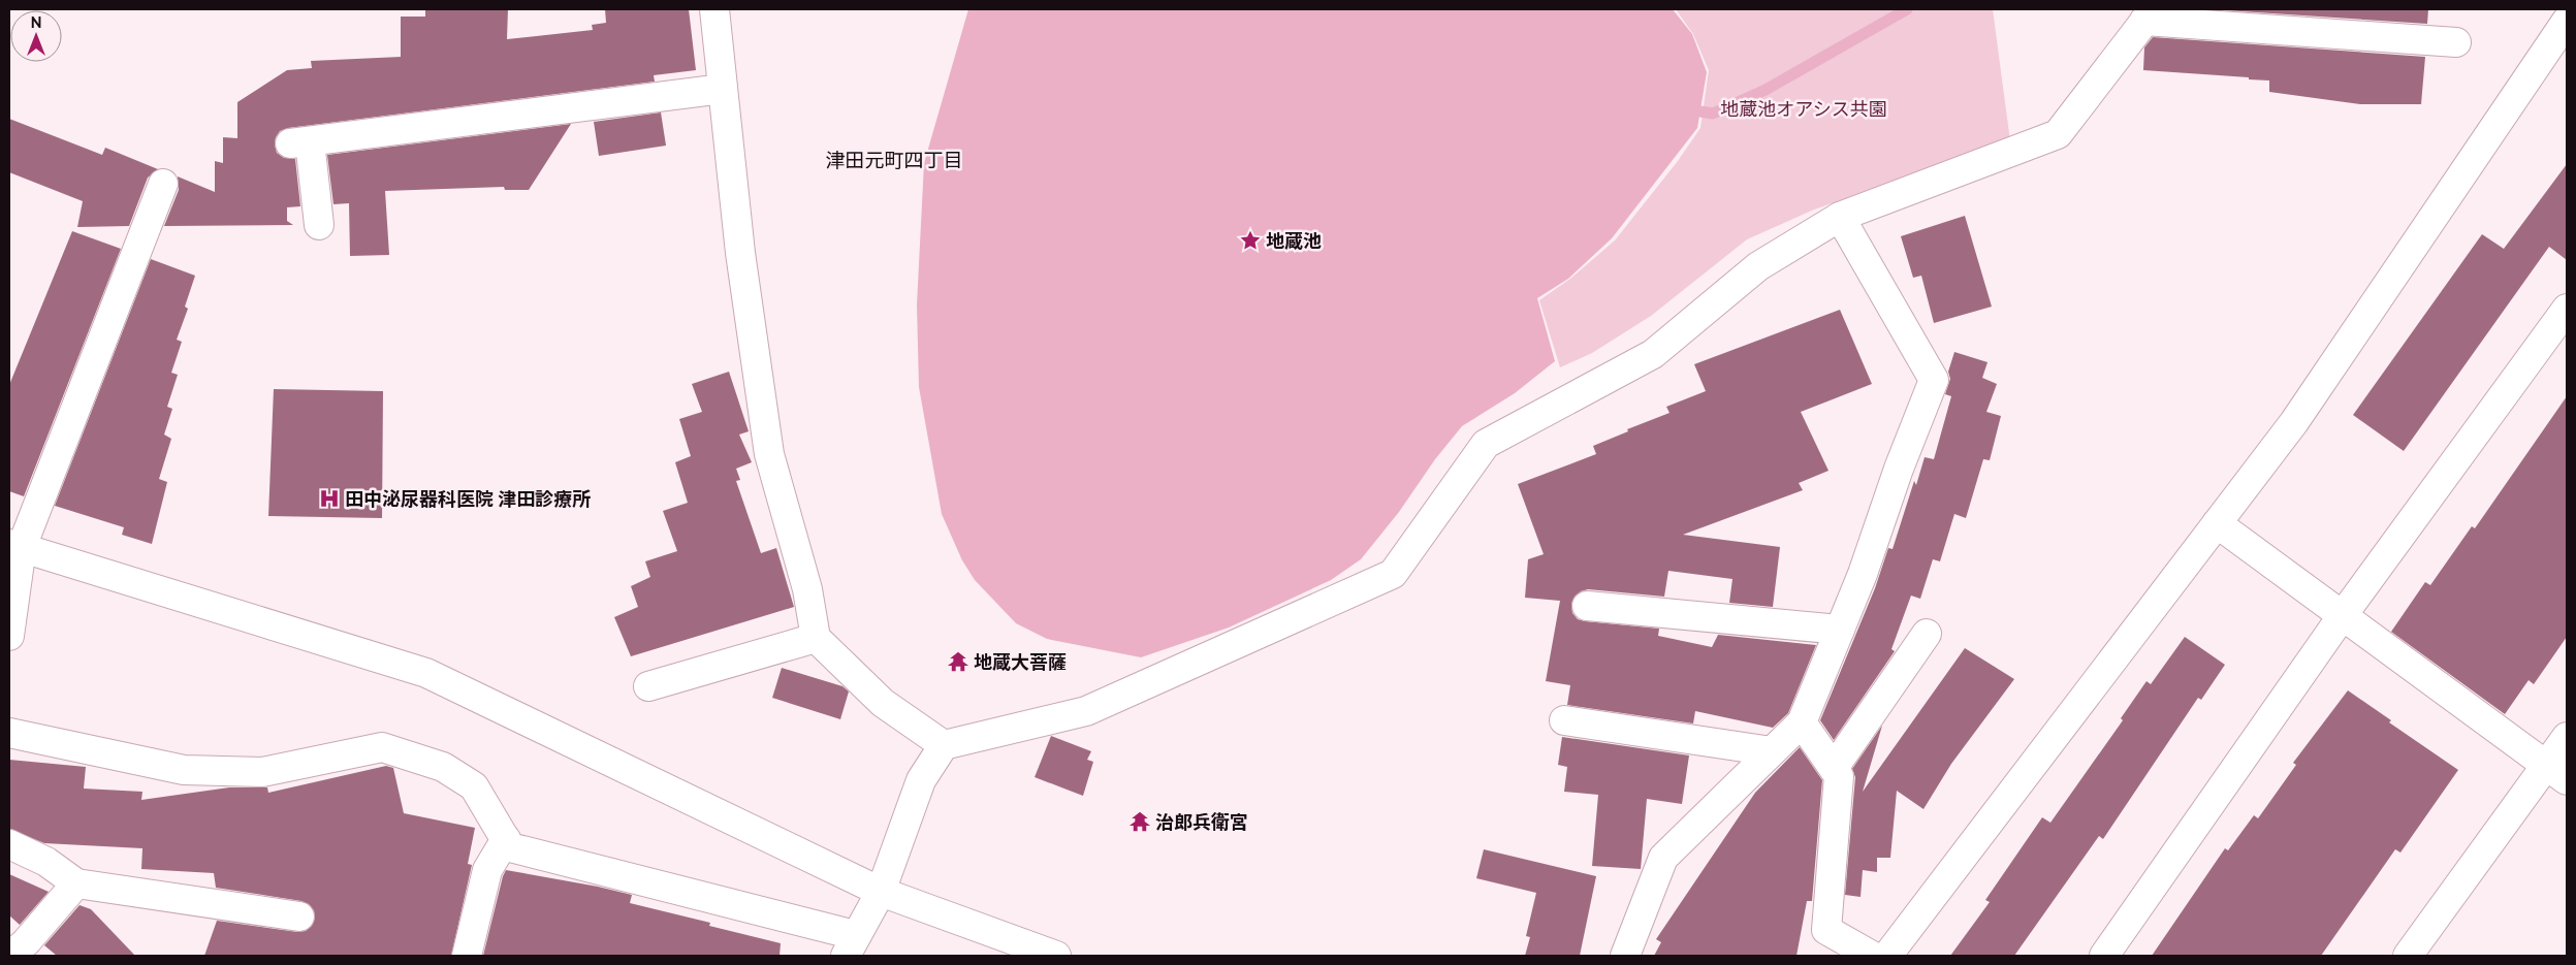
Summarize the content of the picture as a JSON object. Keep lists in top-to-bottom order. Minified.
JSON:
{"districts":["津田元町四丁目"],"parks":["地蔵池オアシス共園"],"places":{"place":["地蔵池"],"hospital":["田中泌尿器科医院 津田診療所"],"temple":["地蔵大菩薩","治郎兵衛宮"]},"north":"top"}
